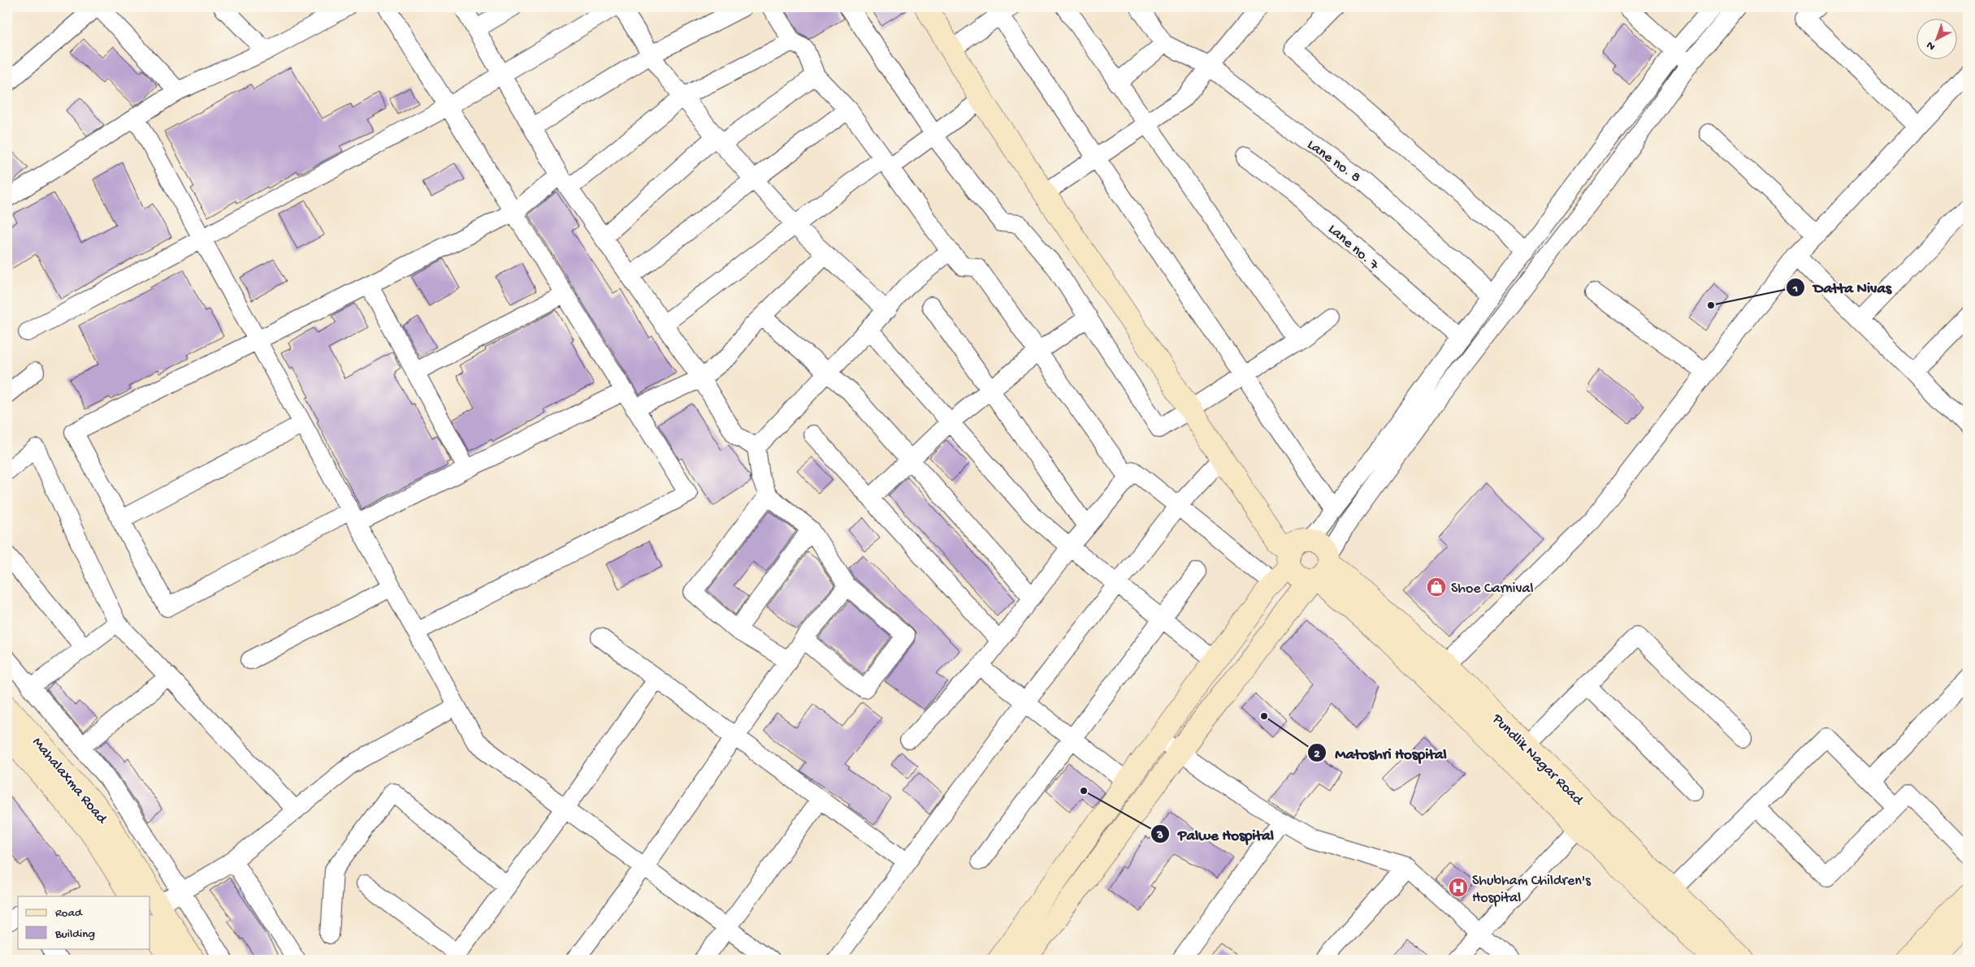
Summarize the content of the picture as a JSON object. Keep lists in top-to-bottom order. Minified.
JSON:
{"streets":{"main road":["Pundlik Nagar Road","Mahalaxma Road"],"street":["Lane no. 8","Lane no. 7"]},"places":{"other":["Datta Nivas","Matoshri Hospital","Palwe Hospital"],"shop":["Shoe Carnival"],"hospital":["Shubham Children's Hospital"]},"legend":["Road","Building"],"north":"bottom left"}
